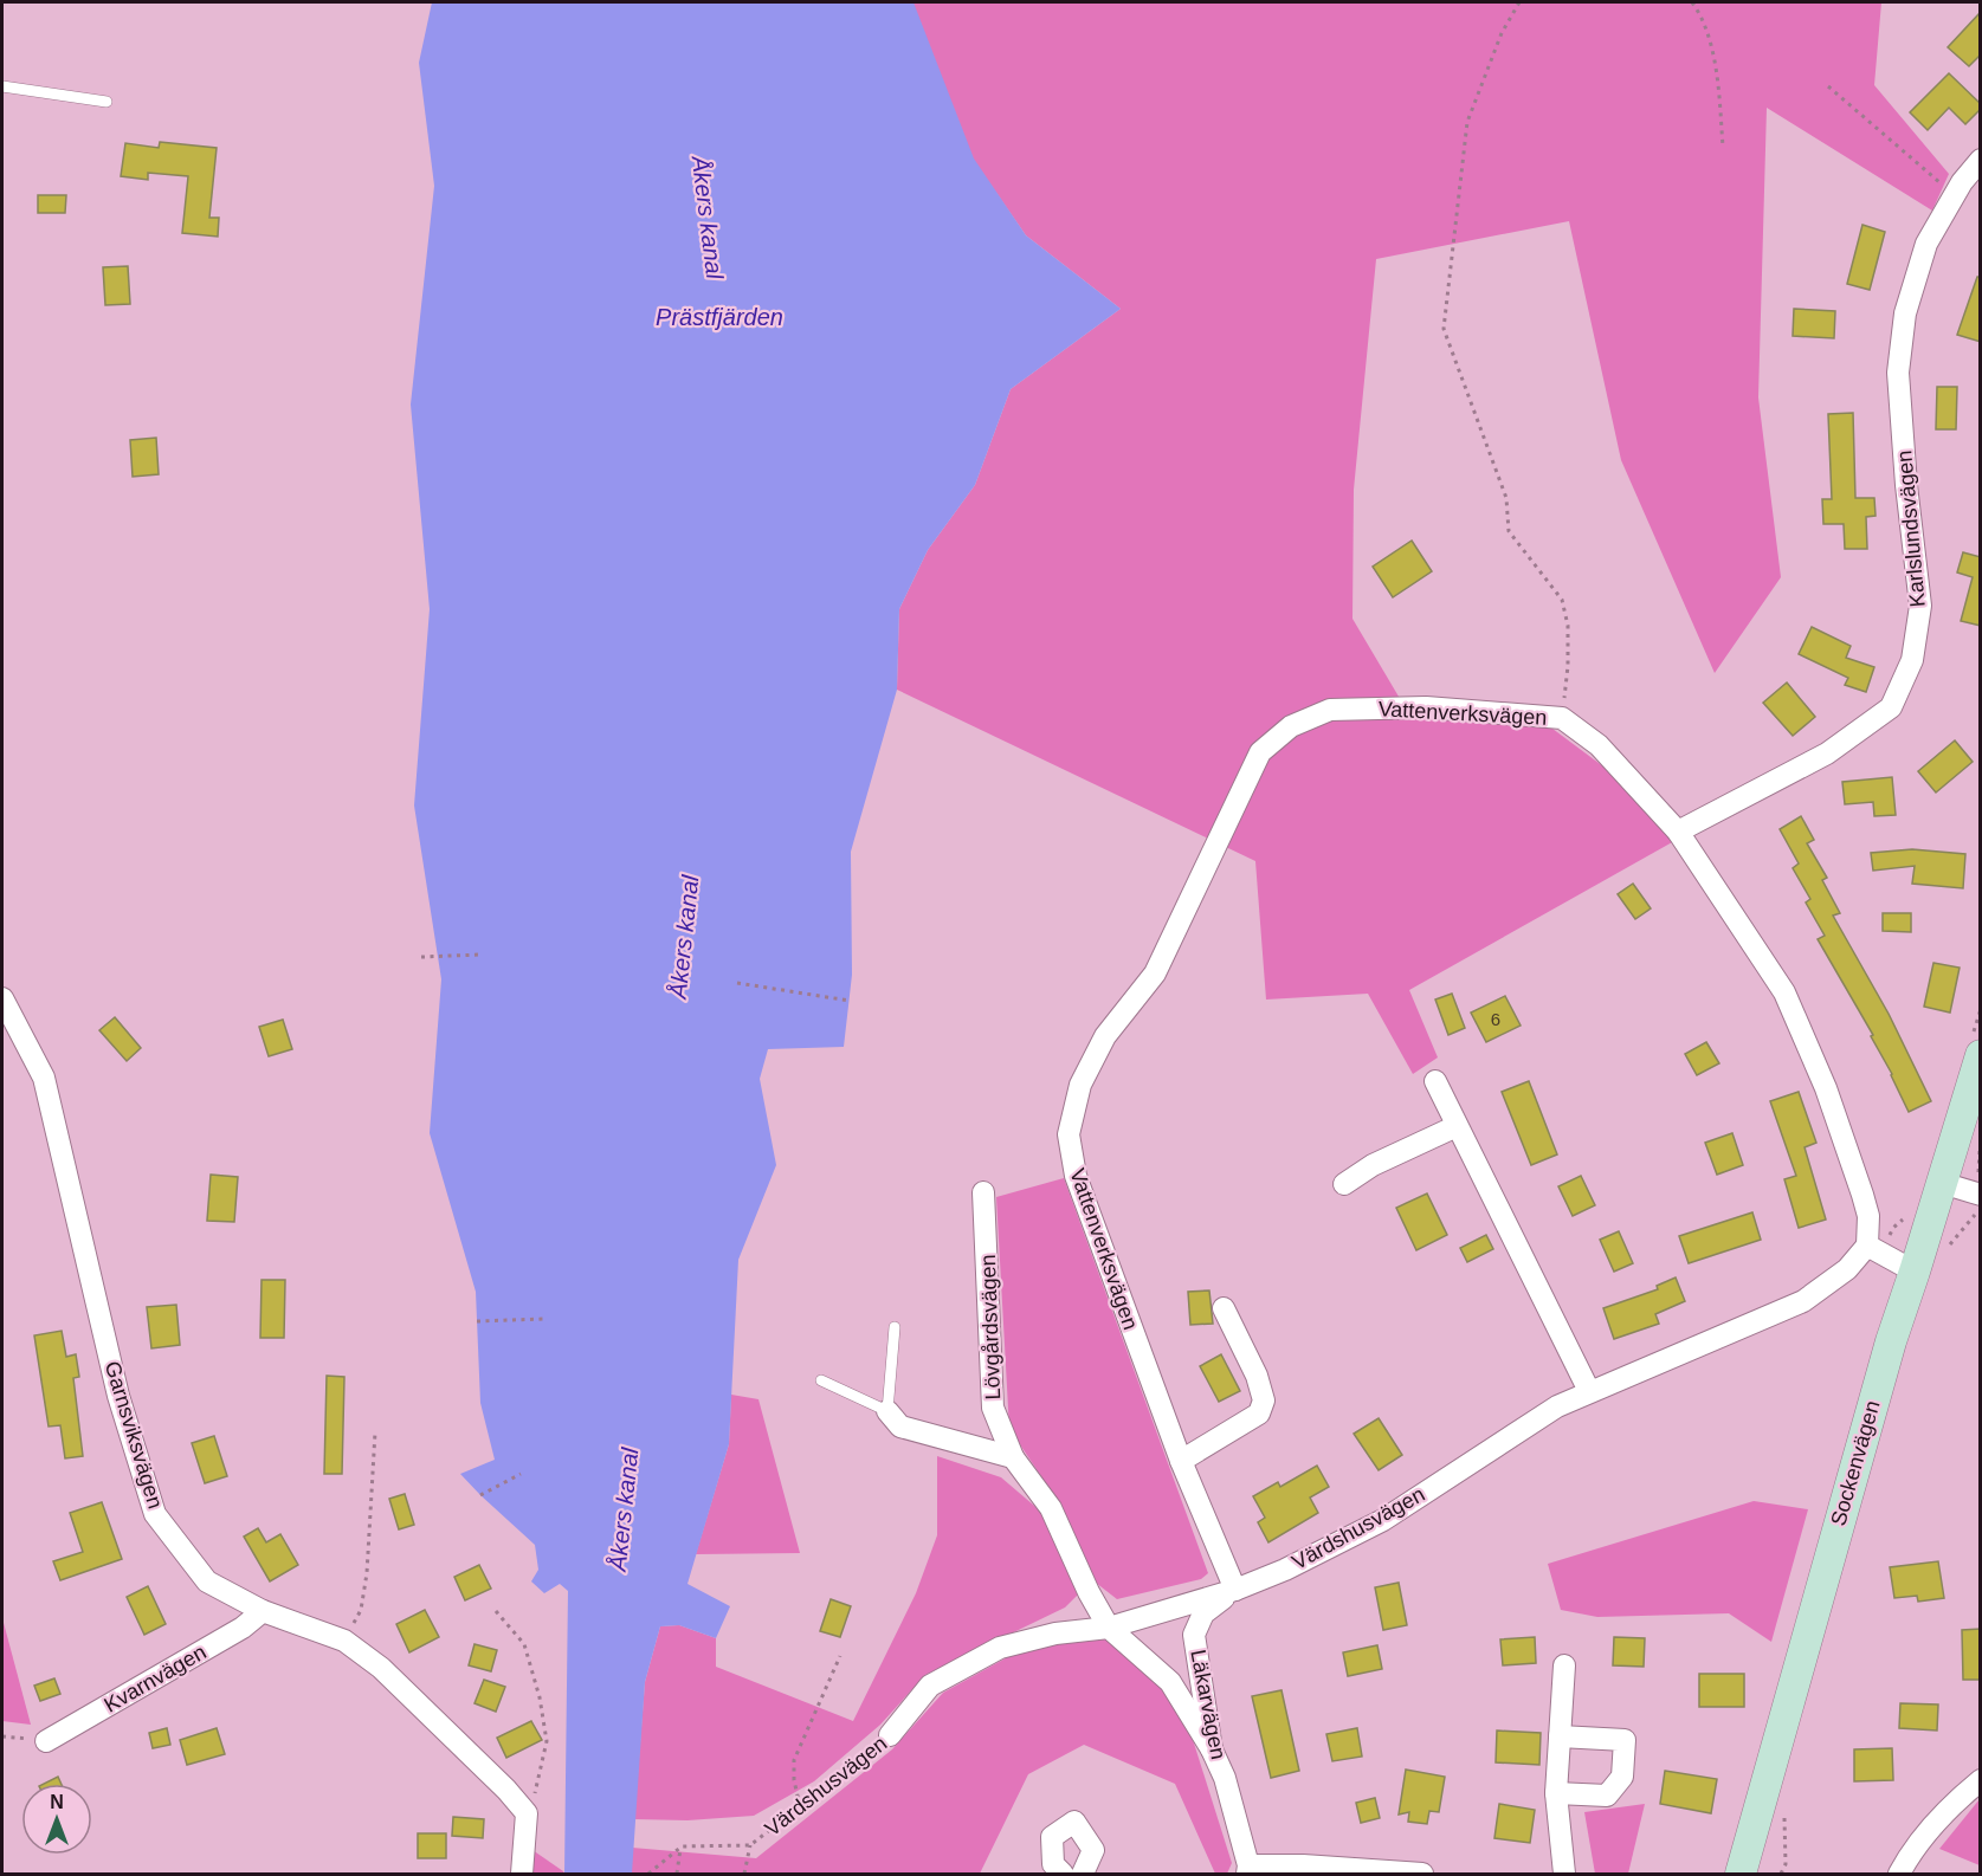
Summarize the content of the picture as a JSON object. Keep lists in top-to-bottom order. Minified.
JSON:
{"streets":{"street":["Karlslundsvägen","Vattenverksvägen","Lövgårdsvägen","Garnsviksvägen","Sockenvägen","Värdshusvägen","Kvarnvägen","Läkarvägen"]},"crossings":[["Karlslundsvägen","Vattenverksvägen"],["Vattenverksvägen","Värdshusvägen"],["Vattenverksvägen","Läkarvägen"],["Lövgårdsvägen","Värdshusvägen"],["Garnsviksvägen","Kvarnvägen"],["Värdshusvägen","Läkarvägen"]],"water":["Åkers kanal","Prästfjärden"],"house_numbers":["6"],"north":"top"}
